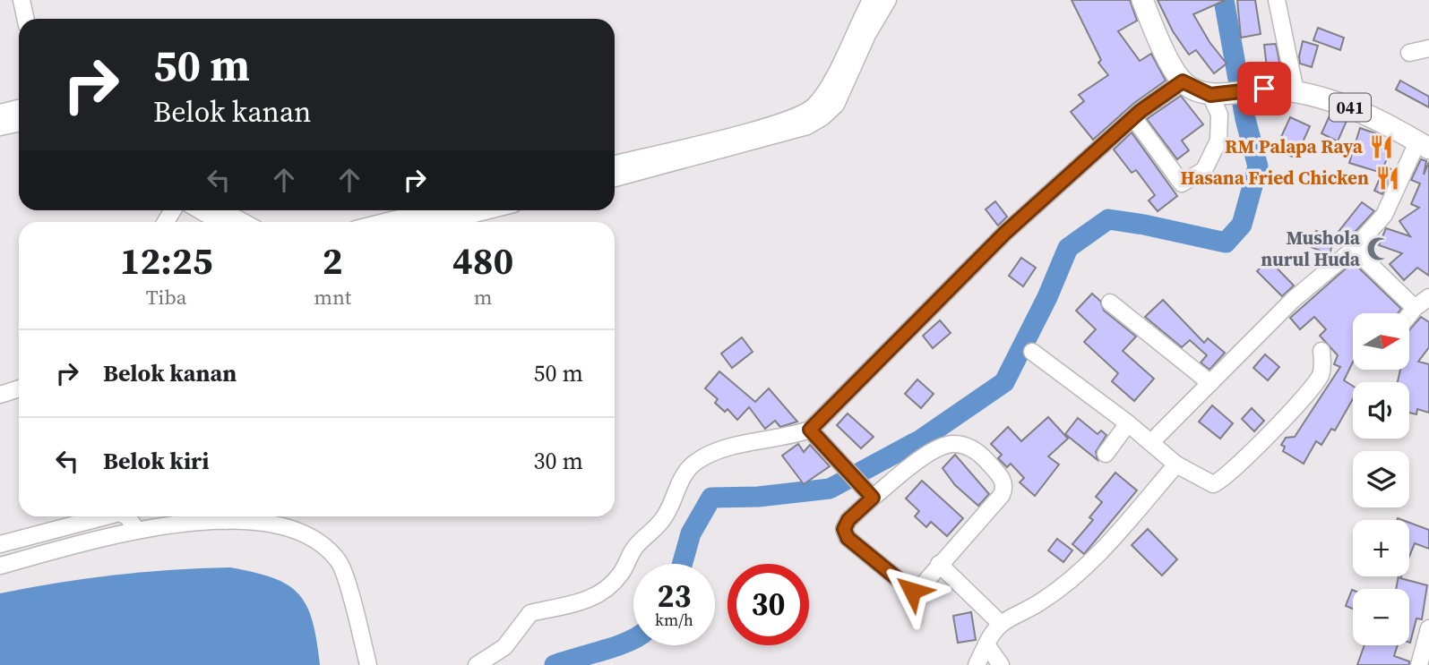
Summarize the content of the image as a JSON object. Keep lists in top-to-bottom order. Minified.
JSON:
{"streets":{"main road":["041"]},"places":{"restaurant":["RM Palapa Raya","Hasana Fried Chicken"],"mosque":["Mushola nurul Huda"]},"north":"right","page":{"turn":["50 m","Belok kanan"],"eta":["12:25","Tiba","2","mnt","480","m"],"map_buttons":["+","−"],"list":[{"name":"Belok kanan","value":"50 m"},{"name":"Belok kiri","value":"30 m"}],"speed":"23 km/h","limit":"30"}}
